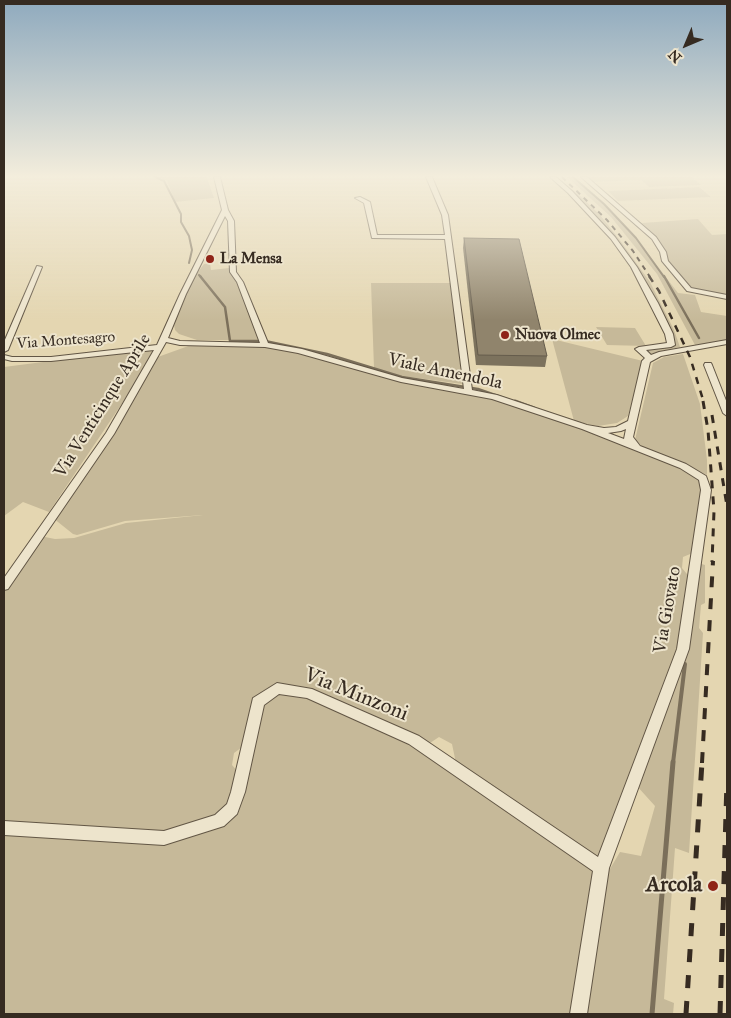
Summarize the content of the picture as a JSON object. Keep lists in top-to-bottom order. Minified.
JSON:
{"streets":{"street":["Via Montesagro","Viale Amendola","Via Venticinque Aprile","Via Giovato","Via Minzoni"]},"crossings":[["Via Montesagro","Viale Amendola"],["Via Montesagro","Via Venticinque Aprile"],["Viale Amendola","Via Venticinque Aprile"],["Viale Amendola","Via Giovato"],["Via Giovato","Via Minzoni"]],"places":["La Mensa","Nuova Olmec","Arcola"],"north":"bottom left"}
